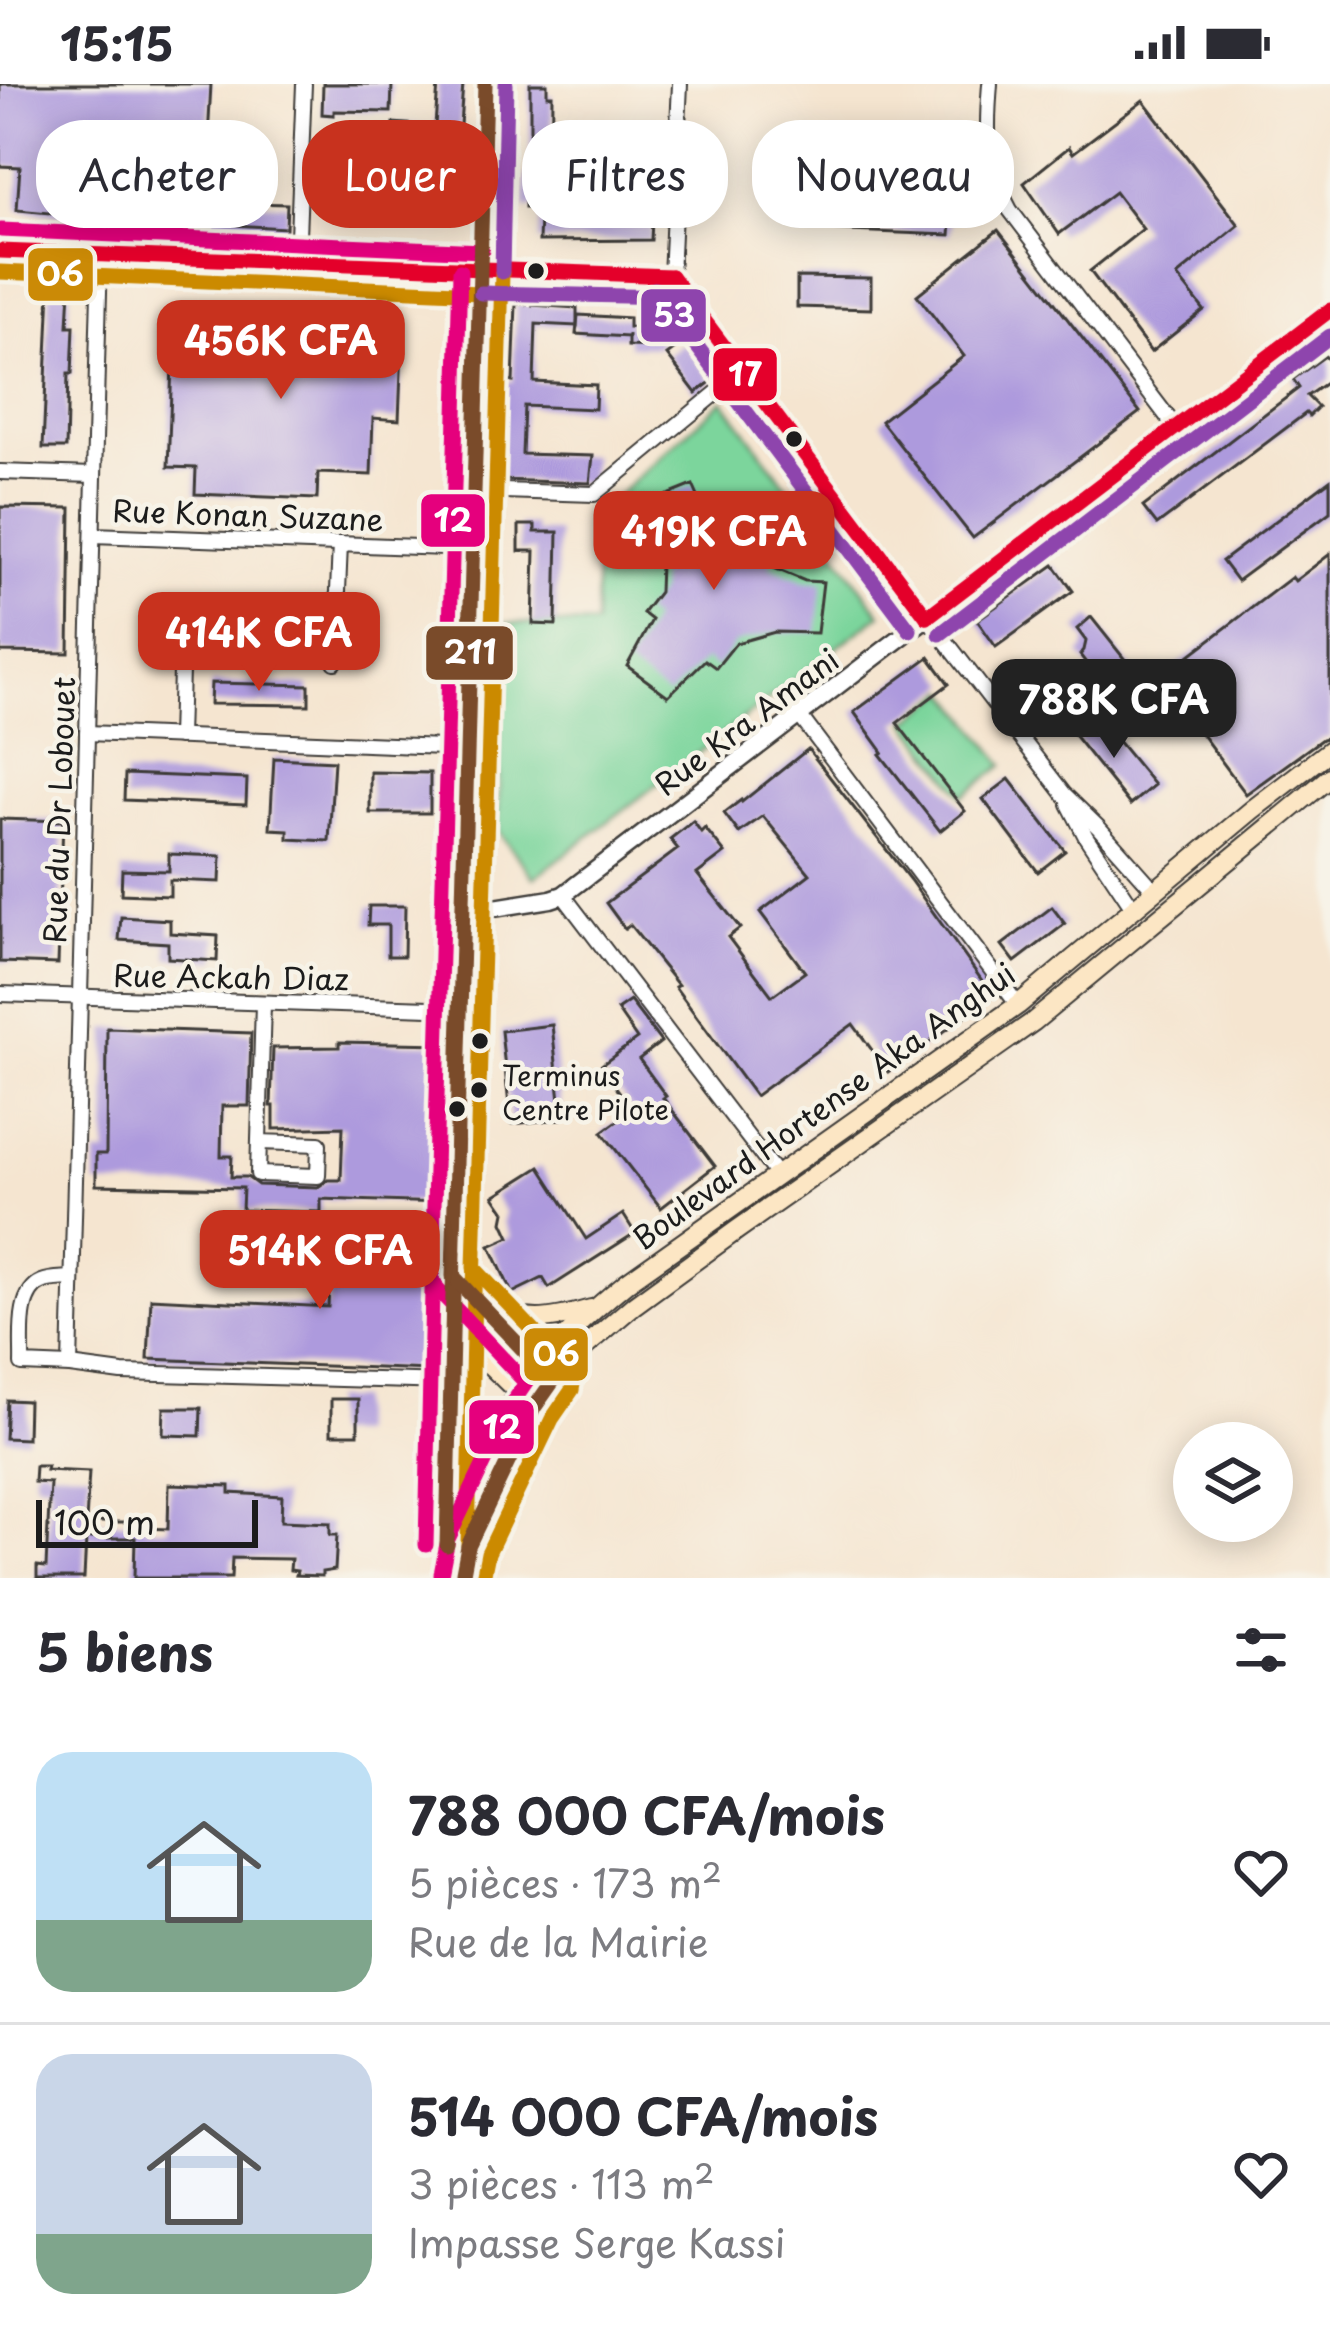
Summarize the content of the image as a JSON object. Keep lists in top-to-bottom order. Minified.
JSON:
{"streets":{"main road":["Boulevard Hortense Aka Anghui"],"street":["Rue Konan Suzane","Rue Kra Amani","Rue du Dr Lobouet","Rue Ackah Diaz"]},"crossings":[["Rue Konan Suzane","Rue du Dr Lobouet"],["Rue du Dr Lobouet","Rue Ackah Diaz"]],"places":["Terminus Centre Pilote"],"lines":["transit line 211","transit line 53","transit line 12","transit line 17","transit line 06"],"scale_bar":"100 m","page":{"status":"15:15","chip":["Acheter","Louer","Filtres","Nouveau"],"price":["456K CFA","419K CFA","414K CFA","788K CFA","514K CFA"],"scale":"100 m","heading":"5 biens","list":[{"name":"788 000 CFA/mois","note":"5 pièces · 173 m² · Rue de la Mairie"},{"name":"514 000 CFA/mois","note":"3 pièces · 113 m² · Impasse Serge Kassi"}]}}
